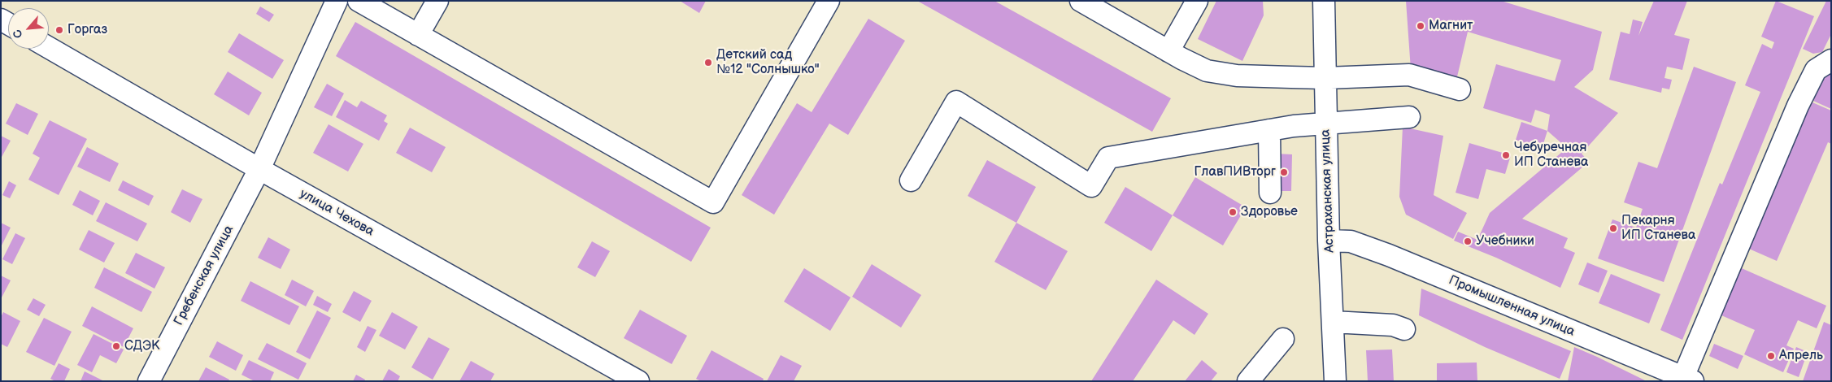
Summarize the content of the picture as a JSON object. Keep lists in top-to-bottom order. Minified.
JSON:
{"streets":{"street":["Астраханская улица","улица Чехова","Гребенская улица","Промышленная улица"]},"crossings":[["Астраханская улица","Промышленная улица"],["улица Чехова","Гребенская улица"]],"places":["Магнит","Горгаз","Детский сад №12 \"Солнышко\"","Чебуречная ИП Станева","ГлавПИВторг","Здоровье","Пекарня ИП Станева","Учебники","СДЭК","Апрель"],"north":"bottom left"}
